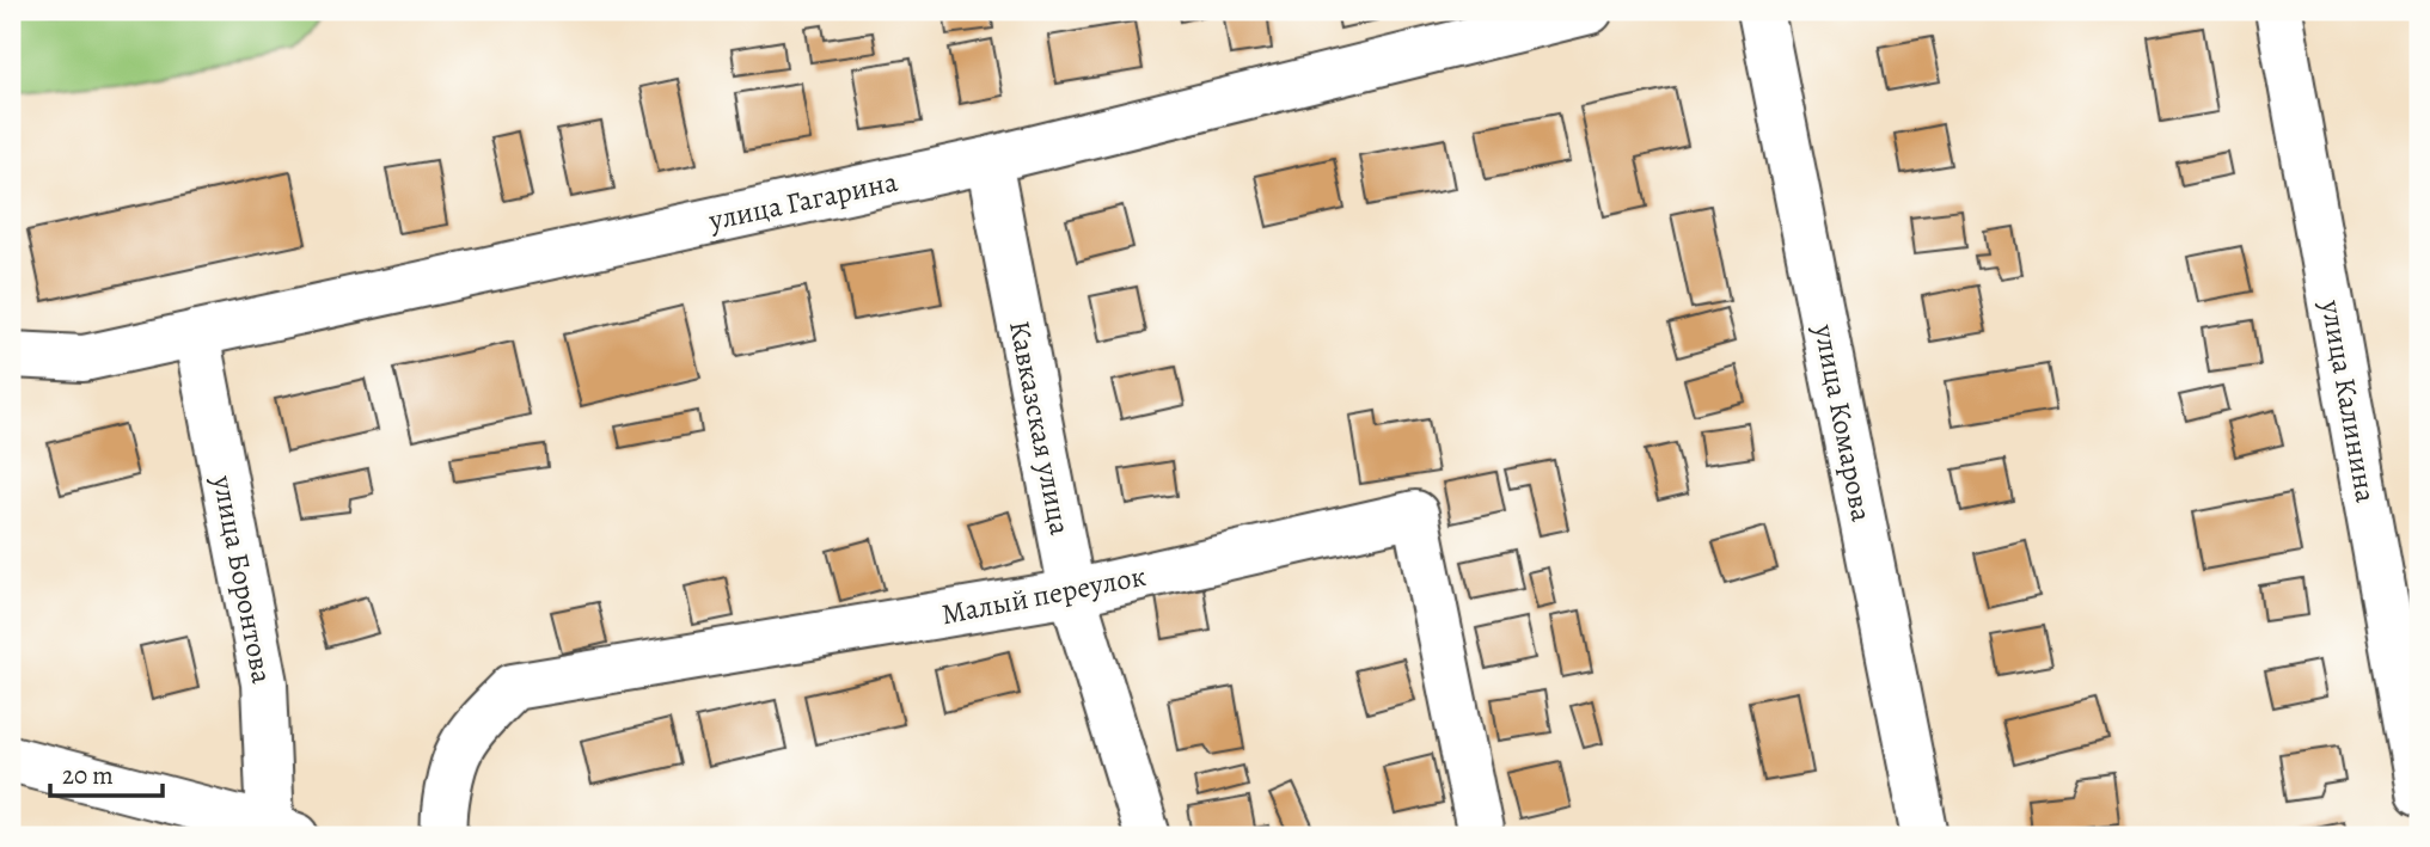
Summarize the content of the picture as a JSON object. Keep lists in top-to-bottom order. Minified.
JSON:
{"streets":{"street":["улица Гагарина","улица Калинина","улица Комарова","Кавказская улица","улица Боронтова","Малый переулок"]},"crossings":[["улица Гагарина","Кавказская улица"],["улица Гагарина","улица Боронтова"],["Кавказская улица","Малый переулок"]],"scale_bar":"20 m"}
